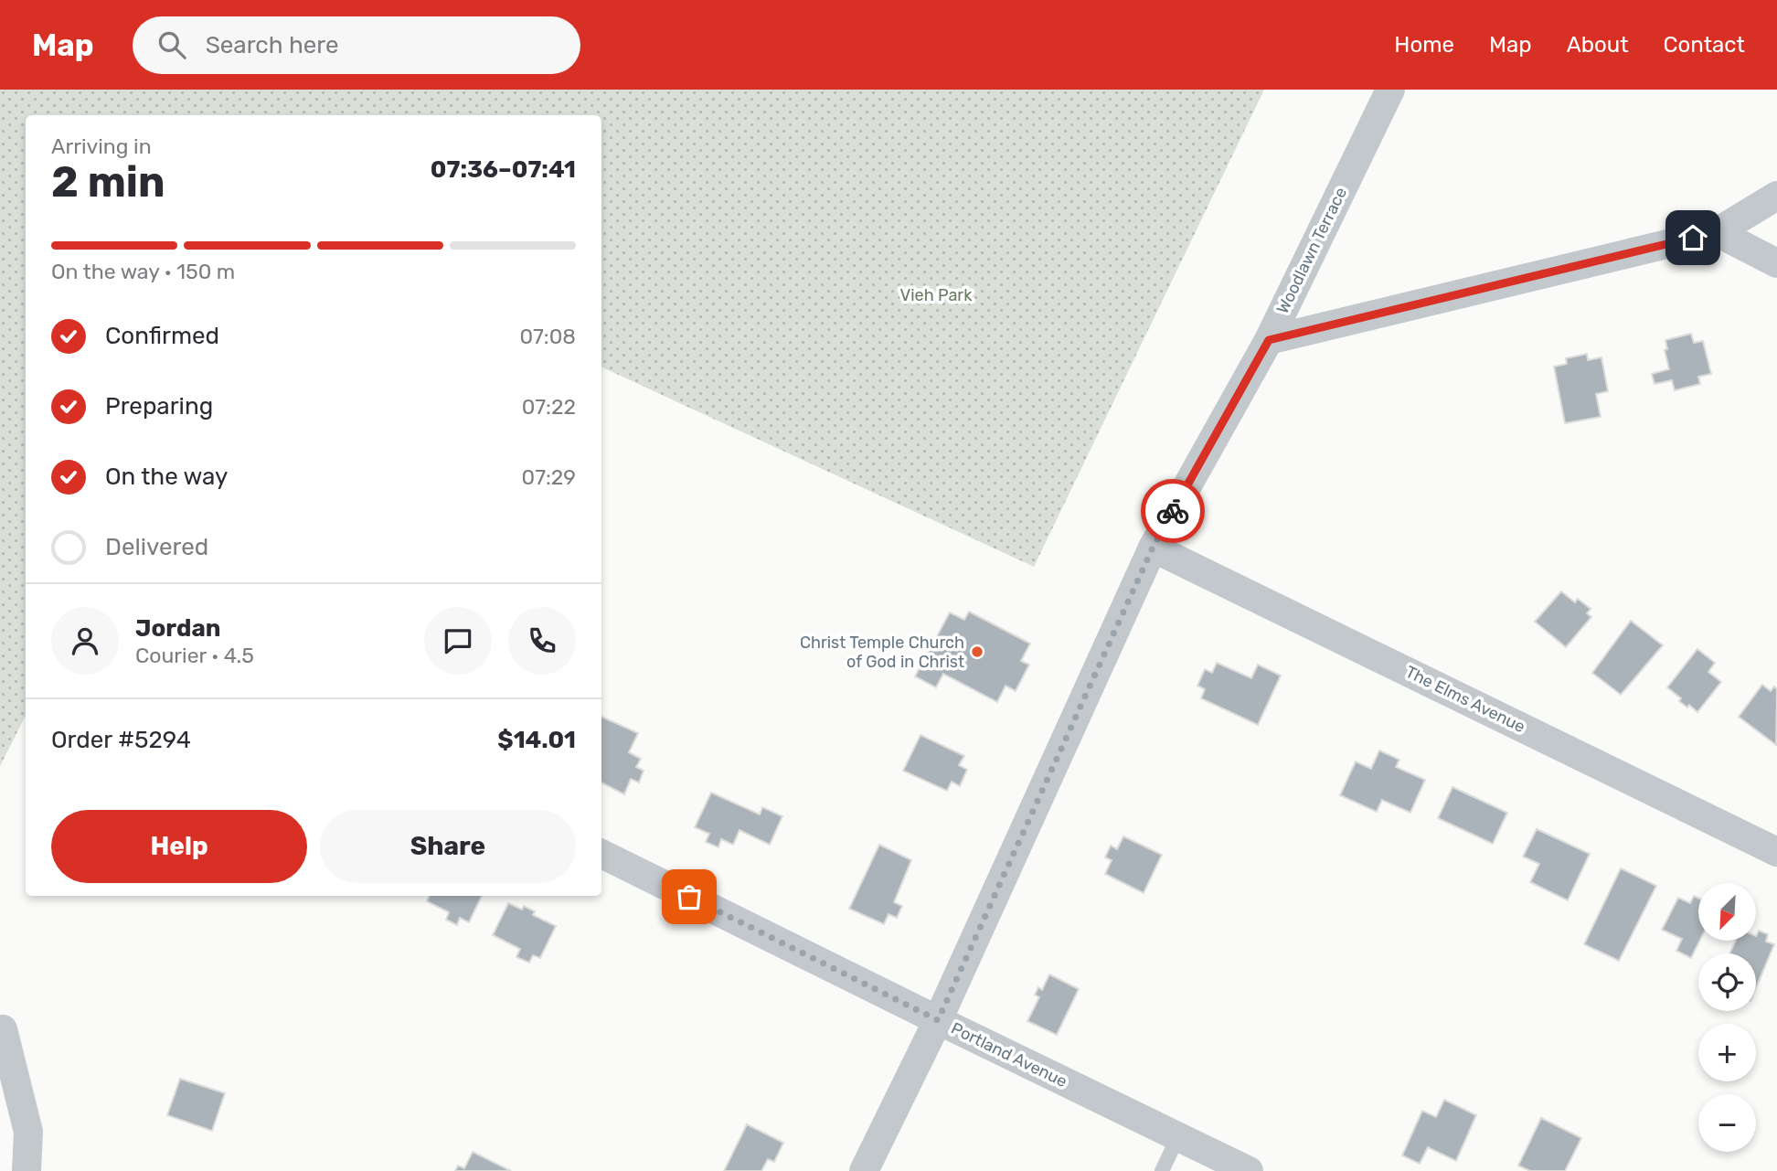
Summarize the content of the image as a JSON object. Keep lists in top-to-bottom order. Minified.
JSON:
{"streets":{"street":["Woodlawn Terrace","The Elms Avenue","Portland Avenue"]},"crossings":[["Woodlawn Terrace","The Elms Avenue"],["Woodlawn Terrace","Portland Avenue"]],"parks":["Vieh Park"],"places":["Christ Temple Church of God in Christ"],"north":"bottom left","page":{"header":"Map","search":"Search here","nav":["Home","Map","About","Contact"],"heading":["2 min","Arriving in","07:36–07:41"],"panel":["Jordan","Courier · 4.5","Order #5294","$14.01"],"bar":"On the way · 150 m","list":[["Confirmed","07:08"],["Preparing","07:22"],["On the way","07:29"],"Delivered"],"buttons":["Help","Share"],"map_buttons":["+","−"]}}
